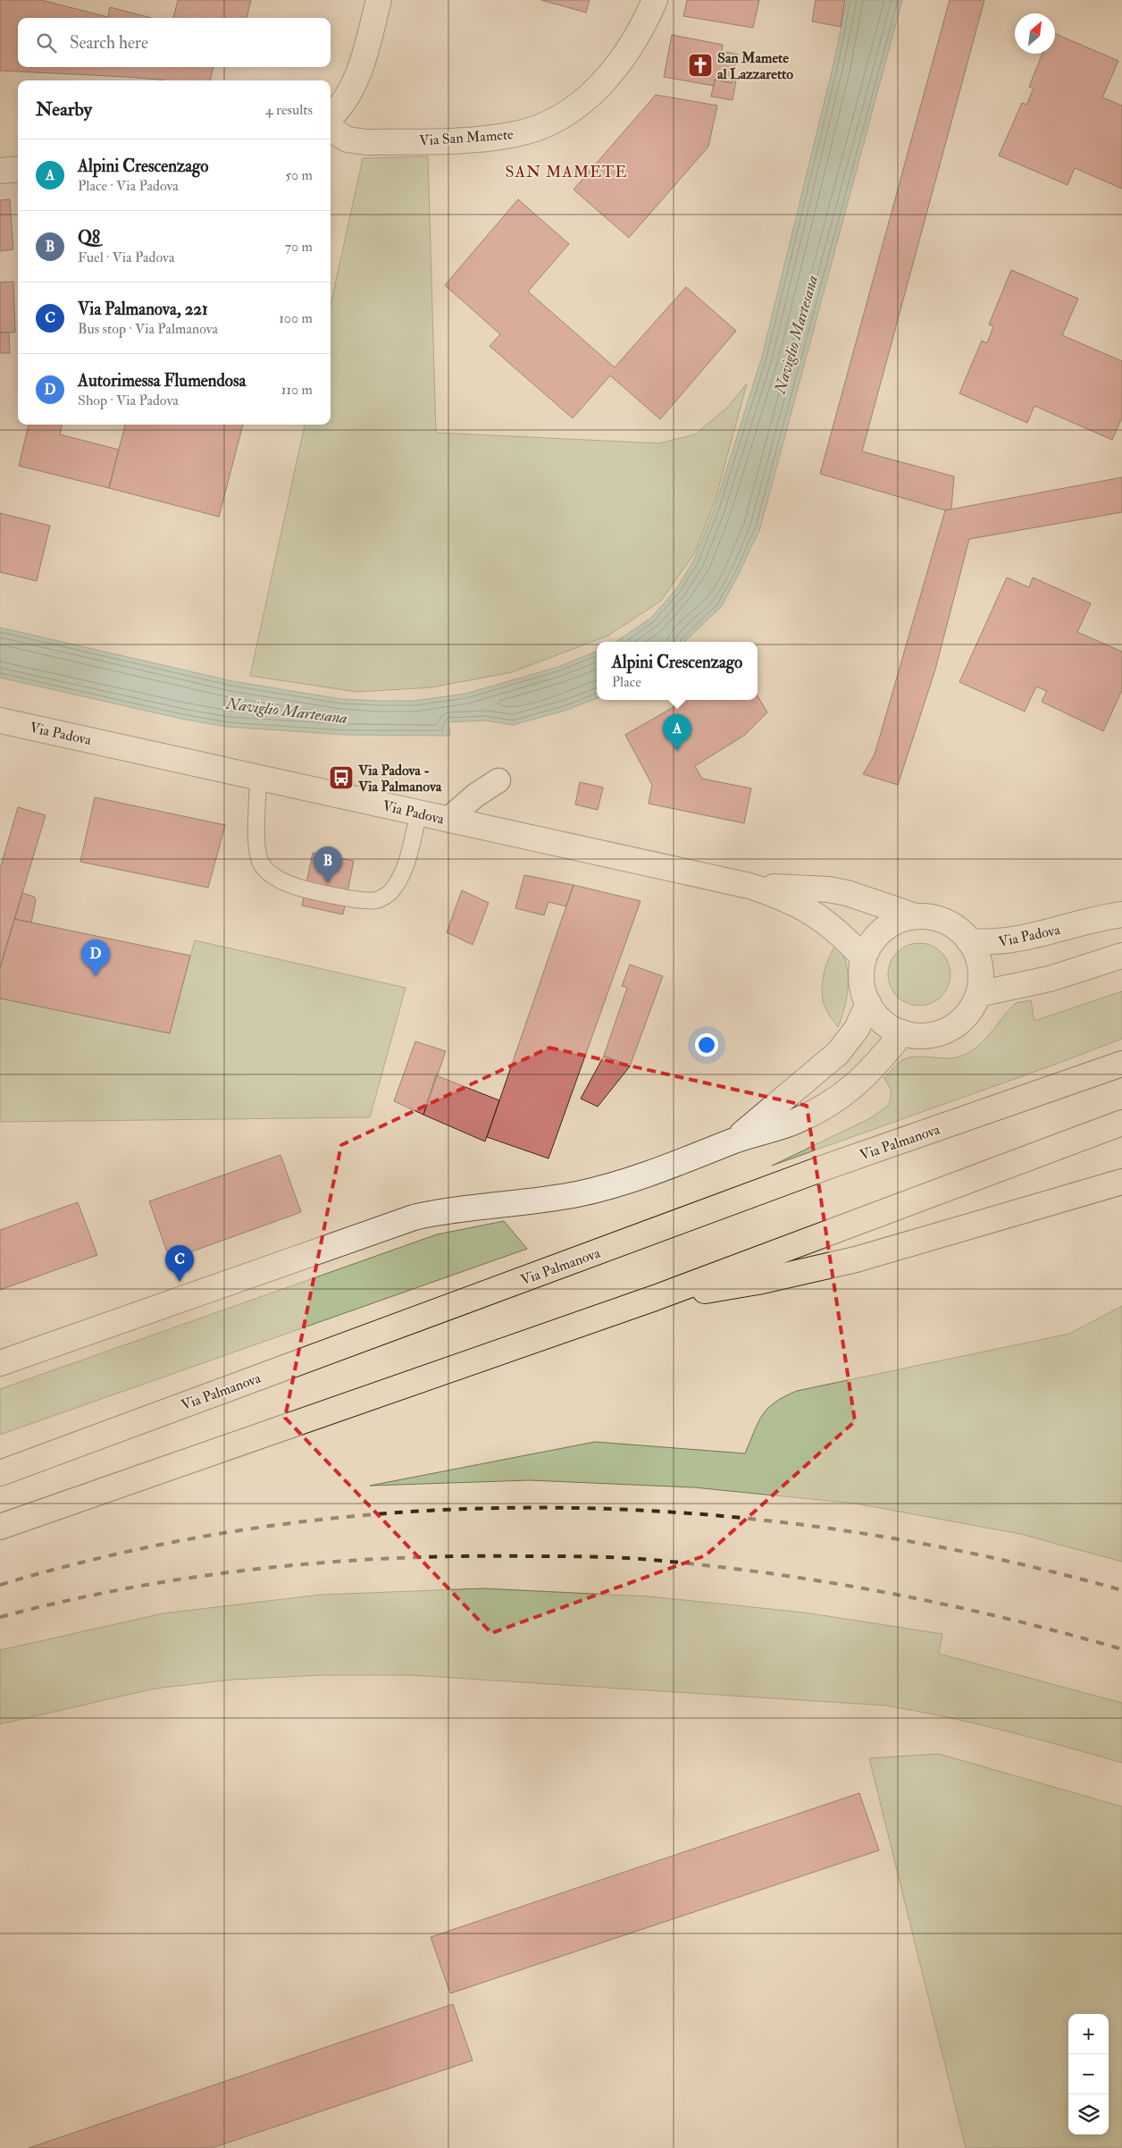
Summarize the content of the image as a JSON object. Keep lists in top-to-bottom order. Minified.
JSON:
{"streets":{"highway":["Via Palmanova"],"street":["Via San Mamete","Via Padova"]},"districts":["SAN MAMETE"],"water":["Naviglio Martesana"],"places":{"church":["San Mamete al Lazzaretto"],"bus stop":["Via Padova - Via Palmanova"]},"north":"top right","page":{"search":"Search here","heading":["Nearby","4 results"],"list":[{"mark":"A","name":"Alpini Crescenzago","note":"Place · Via Padova","value":"50 m"},{"mark":"B","name":"Q8","note":"Fuel · Via Padova","value":"70 m"},{"mark":"C","name":"Via Palmanova, 221","note":"Bus stop · Via Palmanova","value":"100 m"},{"mark":"D","name":"Autorimessa Flumendosa","note":"Shop · Via Padova","value":"110 m"}],"popup":["Alpini Crescenzago","Place"],"pins":["A","B","D","C"],"map_buttons":["+","−"]}}
